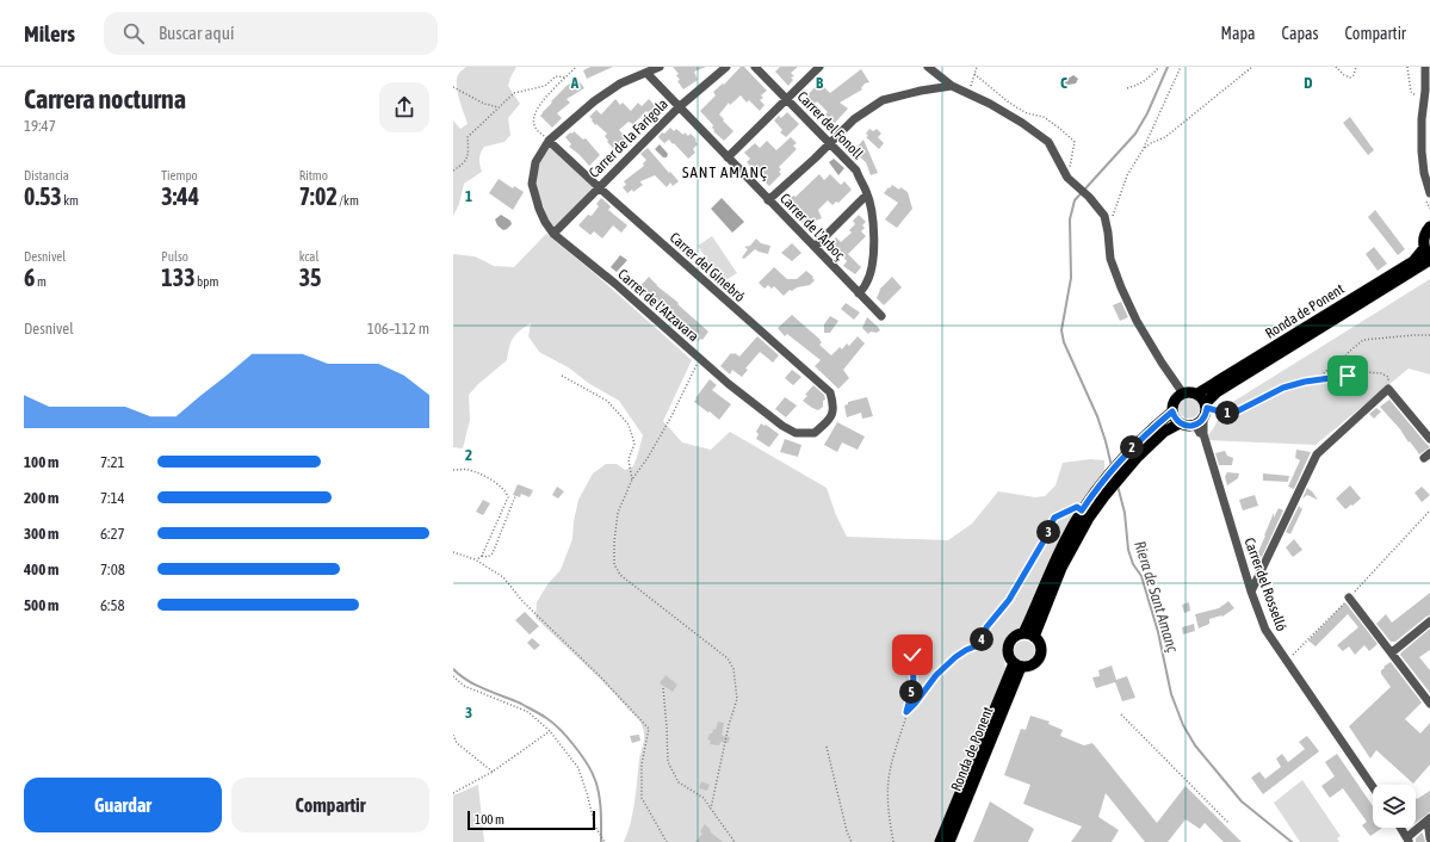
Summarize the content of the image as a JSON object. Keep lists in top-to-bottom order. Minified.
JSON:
{"streets":{"main road":["Ronda de Ponent"],"street":["Carrer del Fonoll","Carrer de la Farigola","Carrer de l'Arboç","Carrer del Ginebró","Carrer de l'Atzavara","Carrer del Rosselló"]},"crossings":[["Carrer del Fonoll","Carrer de l'Arboç"],["Carrer de la Farigola","Carrer de l'Arboç"],["Carrer de la Farigola","Carrer del Ginebró"],["Carrer de la Farigola","Carrer de l'Atzavara"],["Carrer de l'Arboç","Carrer de l'Atzavara"],["Carrer del Ginebró","Carrer de l'Atzavara"],["Ronda de Ponent","Carrer del Rosselló"]],"districts":["SANT AMANÇ"],"water":["Riera de Sant Amanç"],"scale_bar":"100 m","page":{"header":"Milers","search":"Buscar aquí","nav":["Mapa","Capas","Compartir"],"heading":["Carrera nocturna","19:47"],"stats":[["Distancia","0.53 km"],["Tiempo","3:44"],["Ritmo","7:02 /km"],["Desnivel","6 m"],["Pulso","133 bpm"],["kcal","35"]],"chart":["Desnivel","106–112 m"],"pins":["1","2","3","4","5"],"list":[{"name":"100 m","note":"7:21"},{"name":"200 m","note":"7:14"},{"name":"300 m","note":"6:27"},{"name":"400 m","note":"7:08"},{"name":"500 m","note":"6:58"}],"buttons":["Guardar","Compartir"],"scale":"100 m"},"grid":{"columns":["A","B","C","D"],"rows":["1","2","3"]}}
